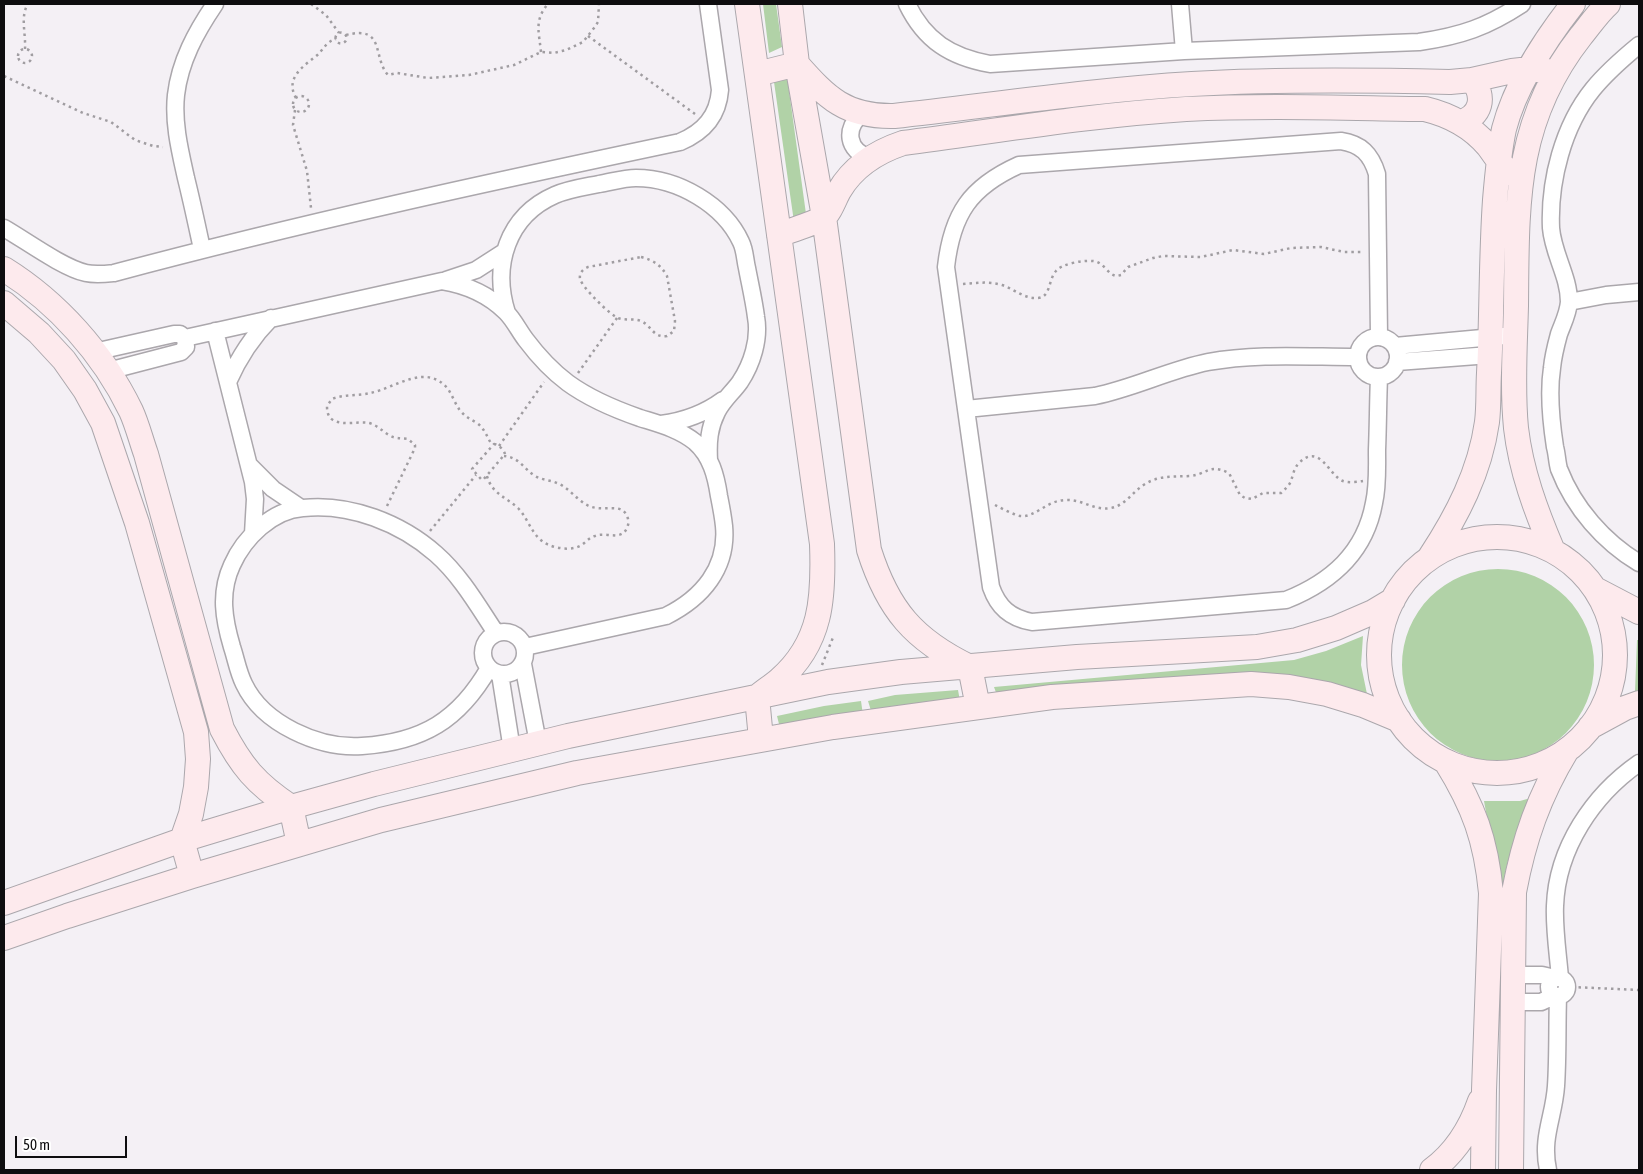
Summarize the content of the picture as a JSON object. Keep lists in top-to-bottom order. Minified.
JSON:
{"scale_bar":"50 m"}
